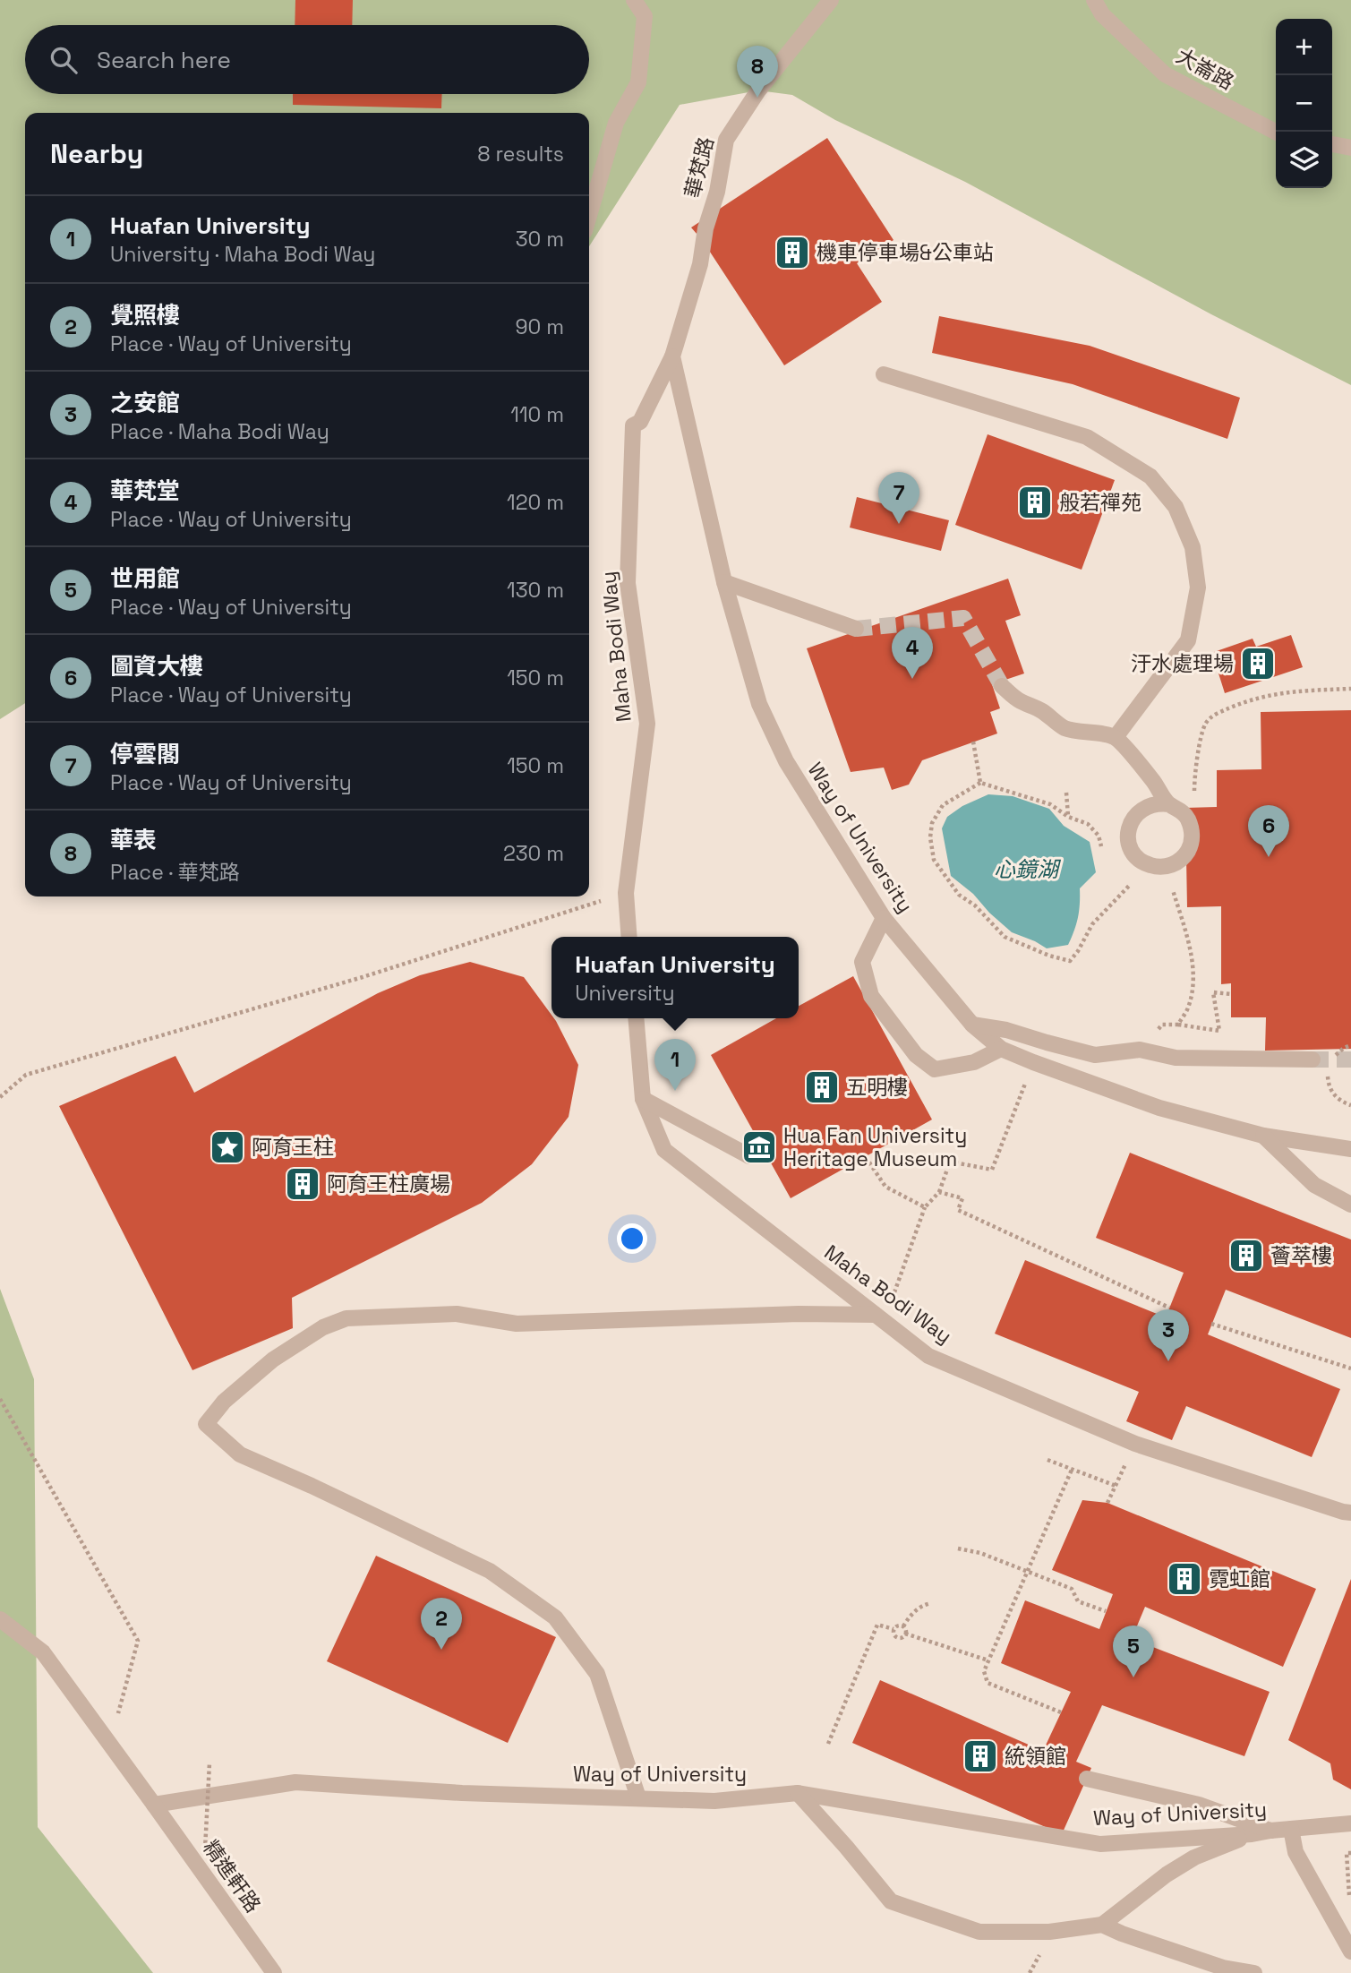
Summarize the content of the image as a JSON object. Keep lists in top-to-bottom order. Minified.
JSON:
{"streets":{"street":["大崙路","華梵路","Maha Bodi Way","Way of University","精進軒路"]},"crossings":[["華梵路","Way of University"],["Maha Bodi Way","Way of University"],["Way of University","精進軒路"]],"water":["心鏡湖"],"places":{"building":["機車停車場&公車站","般若禪苑","汙水處理場","五明樓","阿育王柱廣場","薈萃樓","霓虹館","統領館"],"place":["阿育王柱"],"museum":["Hua Fan University Heritage Museum"]},"page":{"map_buttons":["+","−"],"search":"Search here","pins":["8","7","4","6","1","3","2","5"],"heading":["Nearby","8 results"],"list":[{"mark":"1","name":"Huafan University","note":"University · Maha Bodi Way","value":"30 m"},{"mark":"2","name":"覺照樓","note":"Place · Way of University","value":"90 m"},{"mark":"3","name":"之安館","note":"Place · Maha Bodi Way","value":"110 m"},{"mark":"4","name":"華梵堂","note":"Place · Way of University","value":"120 m"},{"mark":"5","name":"世用館","note":"Place · Way of University","value":"130 m"},{"mark":"6","name":"圖資大樓","note":"Place · Way of University","value":"150 m"},{"mark":"7","name":"停雲閣","note":"Place · Way of University","value":"150 m"},{"mark":"8","name":"華表","note":"Place · 華梵路","value":"230 m"}],"popup":["Huafan University","University"]}}
